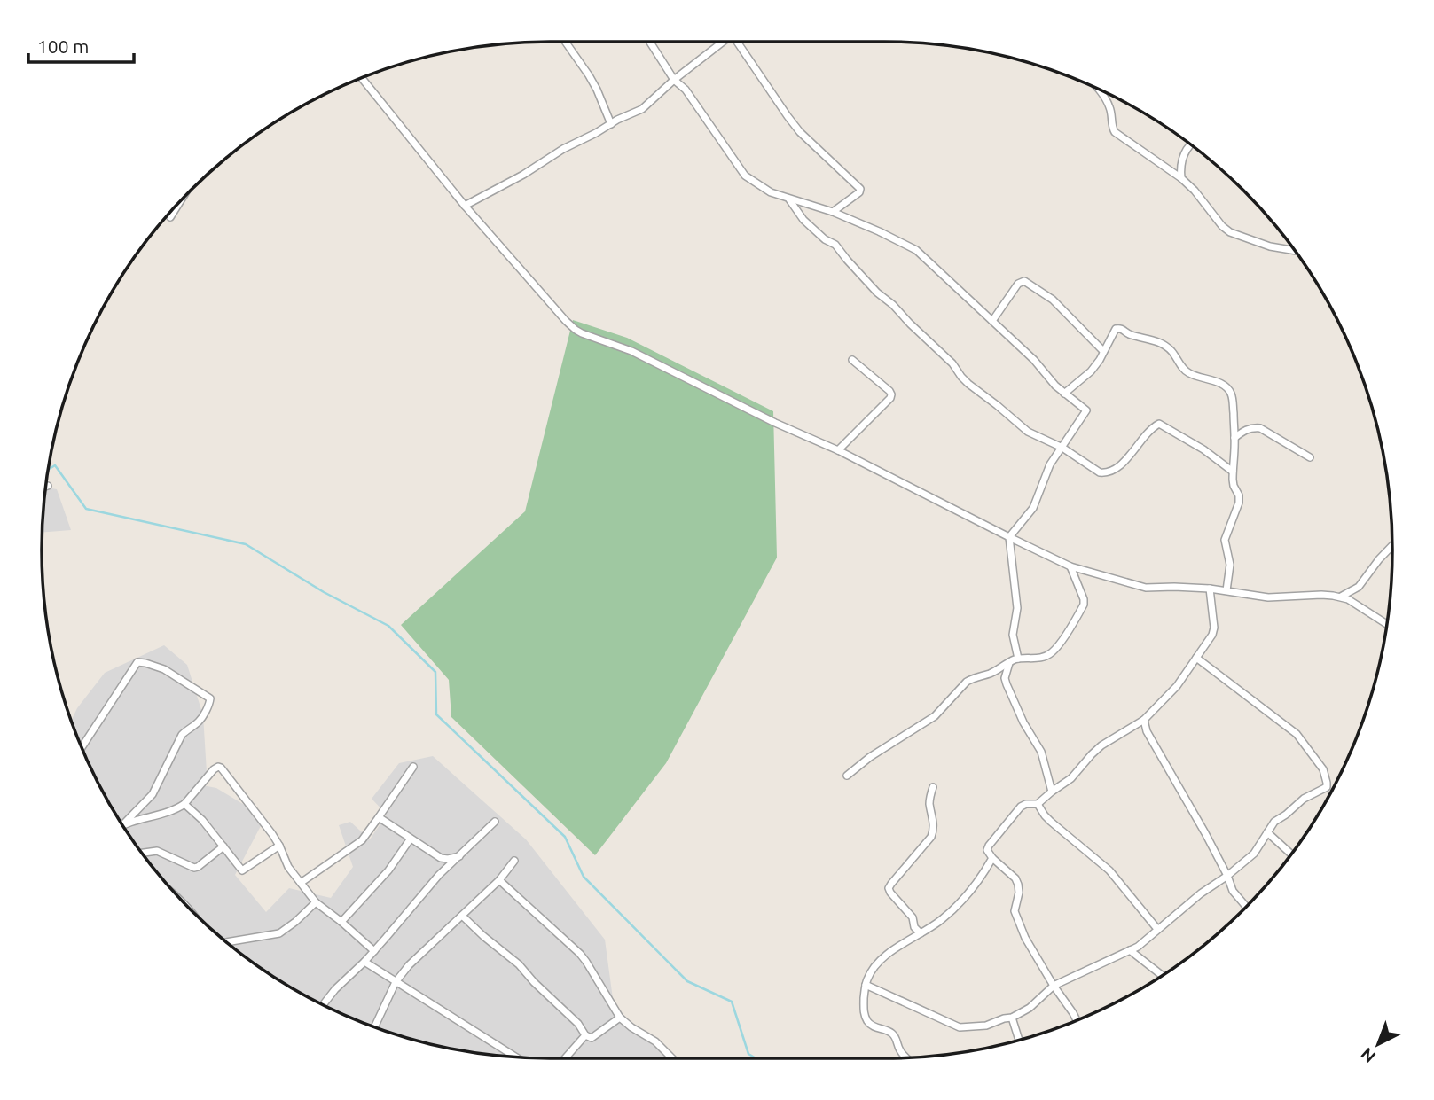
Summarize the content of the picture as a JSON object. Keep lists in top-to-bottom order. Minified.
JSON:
{"scale_bar":"100 m","north":"bottom left"}
